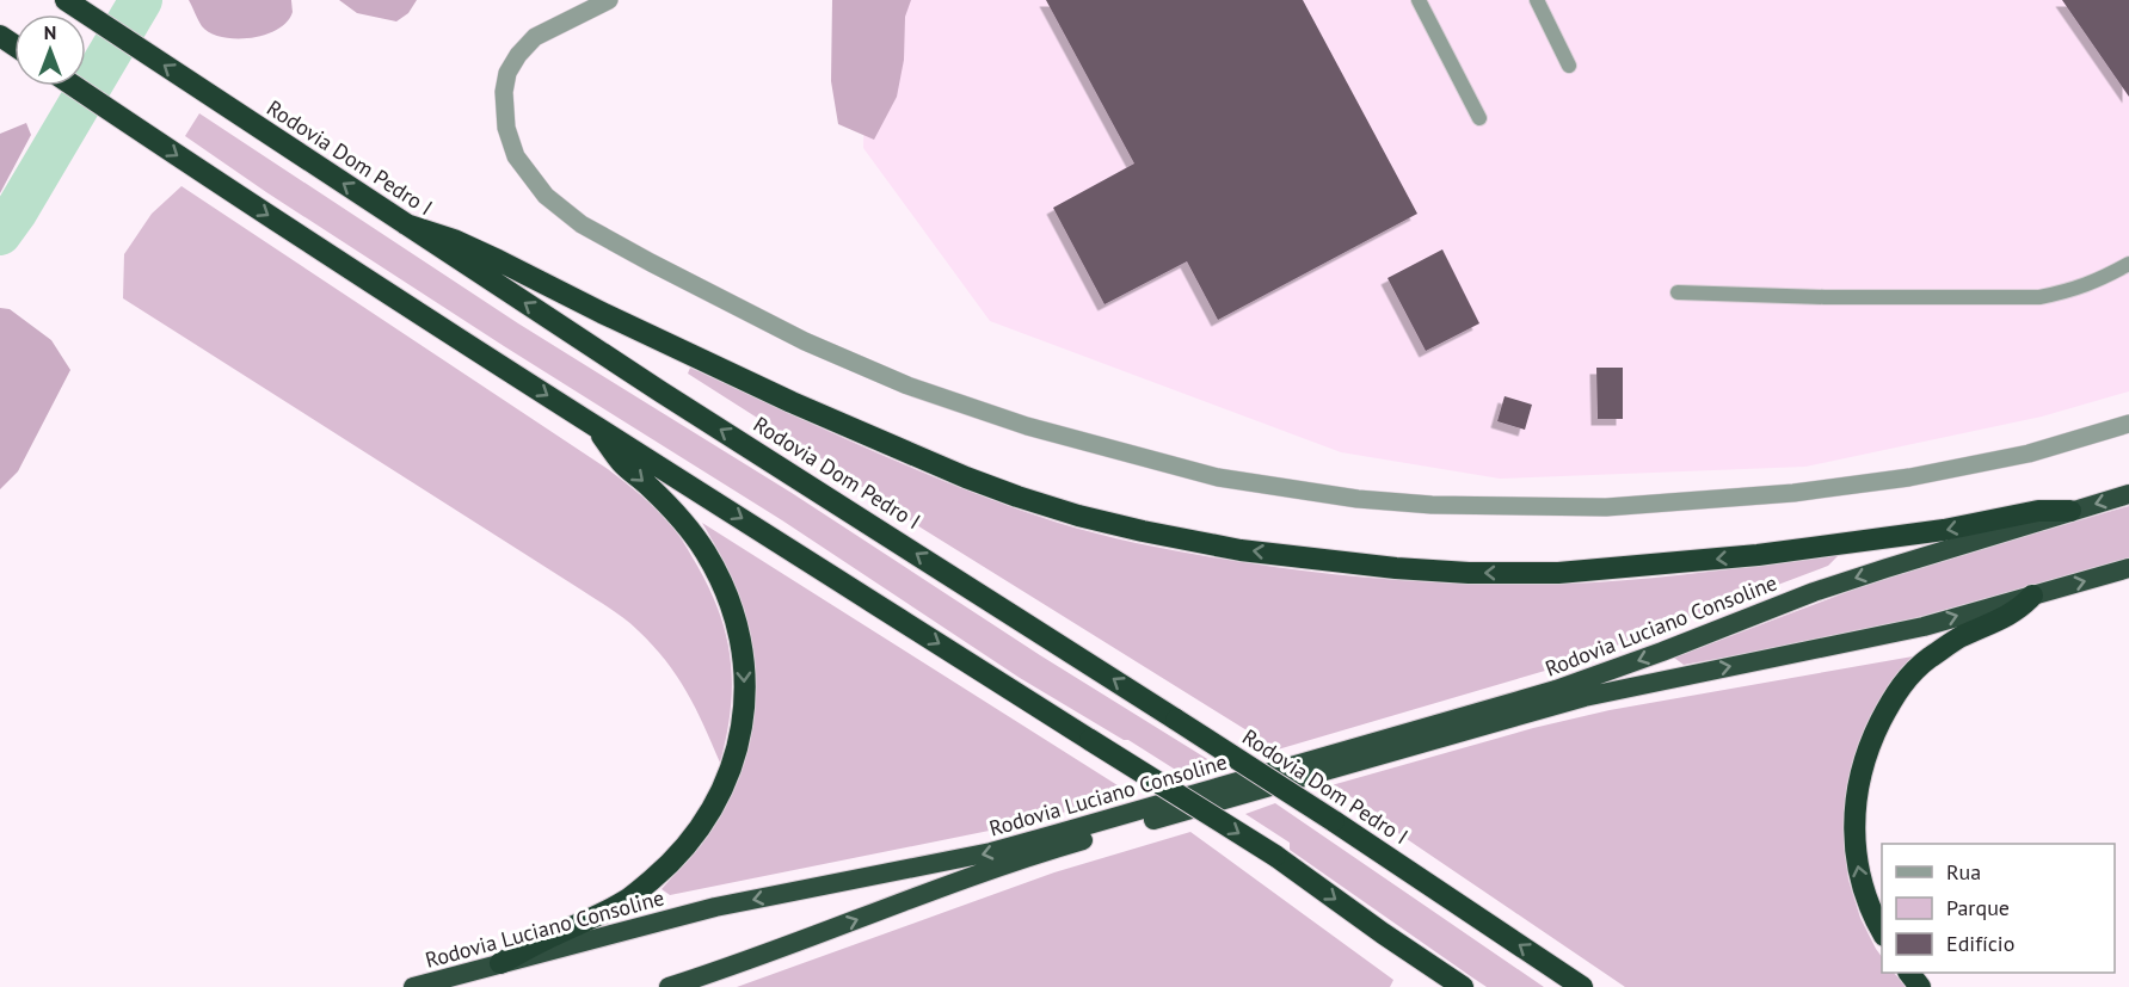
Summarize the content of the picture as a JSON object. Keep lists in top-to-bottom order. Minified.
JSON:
{"streets":{"highway":["Rodovia Dom Pedro I","Rodovia Luciano Consoline"]},"legend":["Rua","Parque","Edifício"],"north":"top"}
